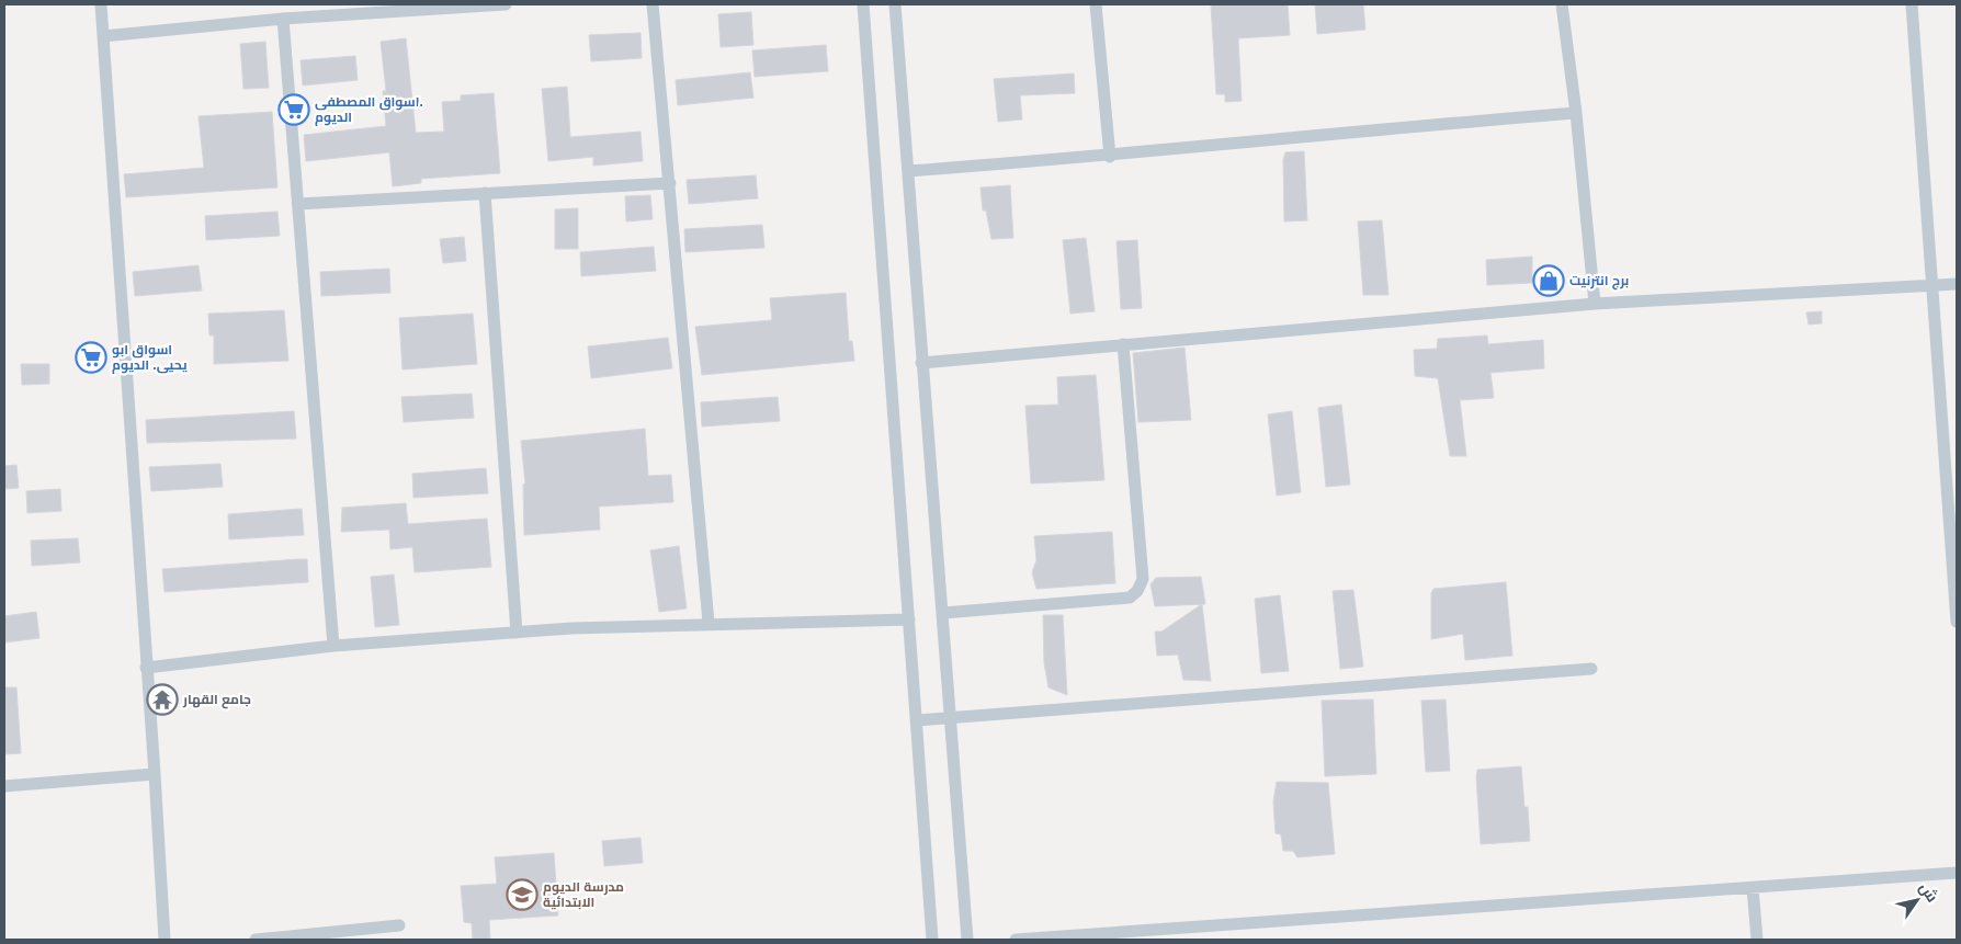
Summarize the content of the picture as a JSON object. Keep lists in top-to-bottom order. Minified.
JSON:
{"places":{"supermarket":["اسواق المصطفى. الديوم","اسواق ابو يحيى. الديوم"],"shop":["برج انترنيت"],"temple":["جامع القهار"],"school or university":["مدرسة الديوم الابتدائية"]},"north":"top right"}
